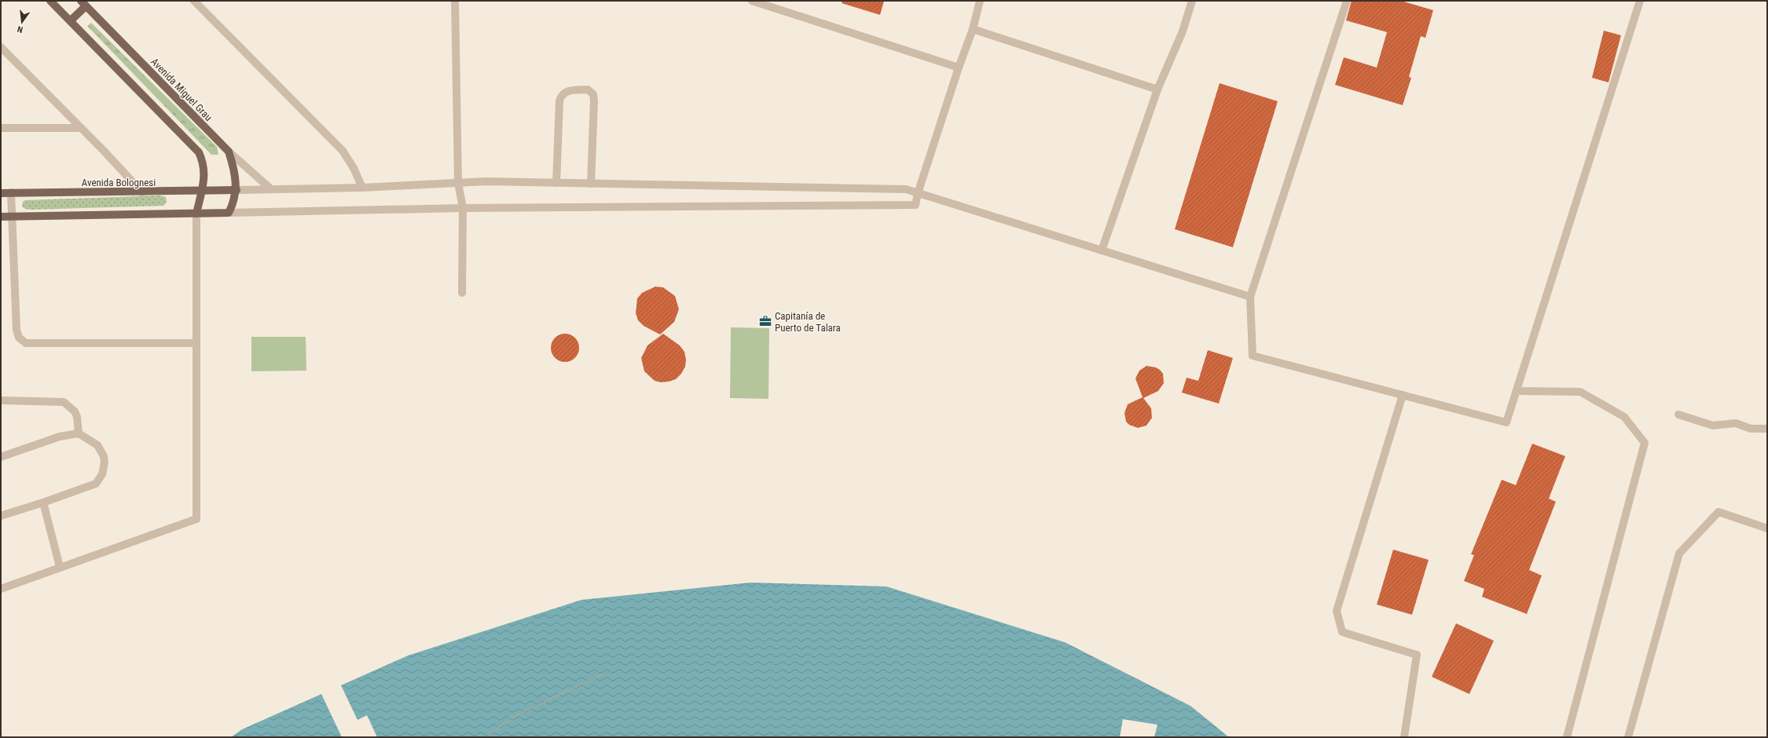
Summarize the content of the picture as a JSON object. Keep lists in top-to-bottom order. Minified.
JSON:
{"streets":{"main road":["Avenida Miguel Grau","Avenida Bolognesi"]},"places":{"office":["Capitanía de Puerto de Talara"]},"north":"bottom"}
